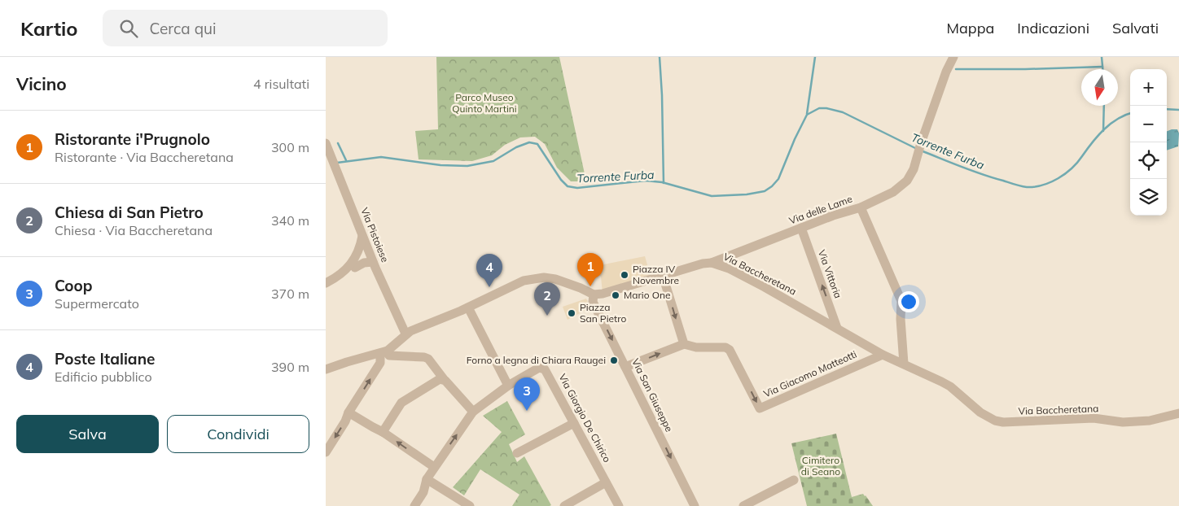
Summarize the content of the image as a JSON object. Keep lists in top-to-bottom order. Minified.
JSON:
{"streets":{"street":["Via delle Lame","Via Pistoiese","Via Baccheretana","Via Vittoria","Via Giacomo Matteotti","Via San Giuseppe","Via Giorgio De Chirico"]},"crossings":[["Via delle Lame","Via Baccheretana"],["Via delle Lame","Via Vittoria"],["Via Baccheretana","Via Vittoria"],["Via Baccheretana","Via Giacomo Matteotti"],["Via Baccheretana","Via San Giuseppe"]],"one_way":["Via Giacomo Matteotti","Via San Giuseppe"],"water":["Torrente Furba"],"parks":["Parco Museo Quinto Martini","Cimitero di Seano"],"places":["Piazza IV Novembre","Mario One","Piazza San Pietro","Forno a legna di Chiara Raugei"],"north":"bottom","page":{"header":"Kartio","search":"Cerca qui","nav":["Mappa","Indicazioni","Salvati"],"heading":["Vicino","4 risultati"],"map_buttons":["+","−"],"list":[{"mark":"1","name":"Ristorante i'Prugnolo","note":"Ristorante · Via Baccheretana","value":"300 m"},{"mark":"2","name":"Chiesa di San Pietro","note":"Chiesa · Via Baccheretana","value":"340 m"},{"mark":"3","name":"Coop","note":"Supermercato","value":"370 m"},{"mark":"4","name":"Poste Italiane","note":"Edificio pubblico","value":"390 m"}],"pins":["1","4","2","3"],"buttons":["Salva","Condividi"]}}
